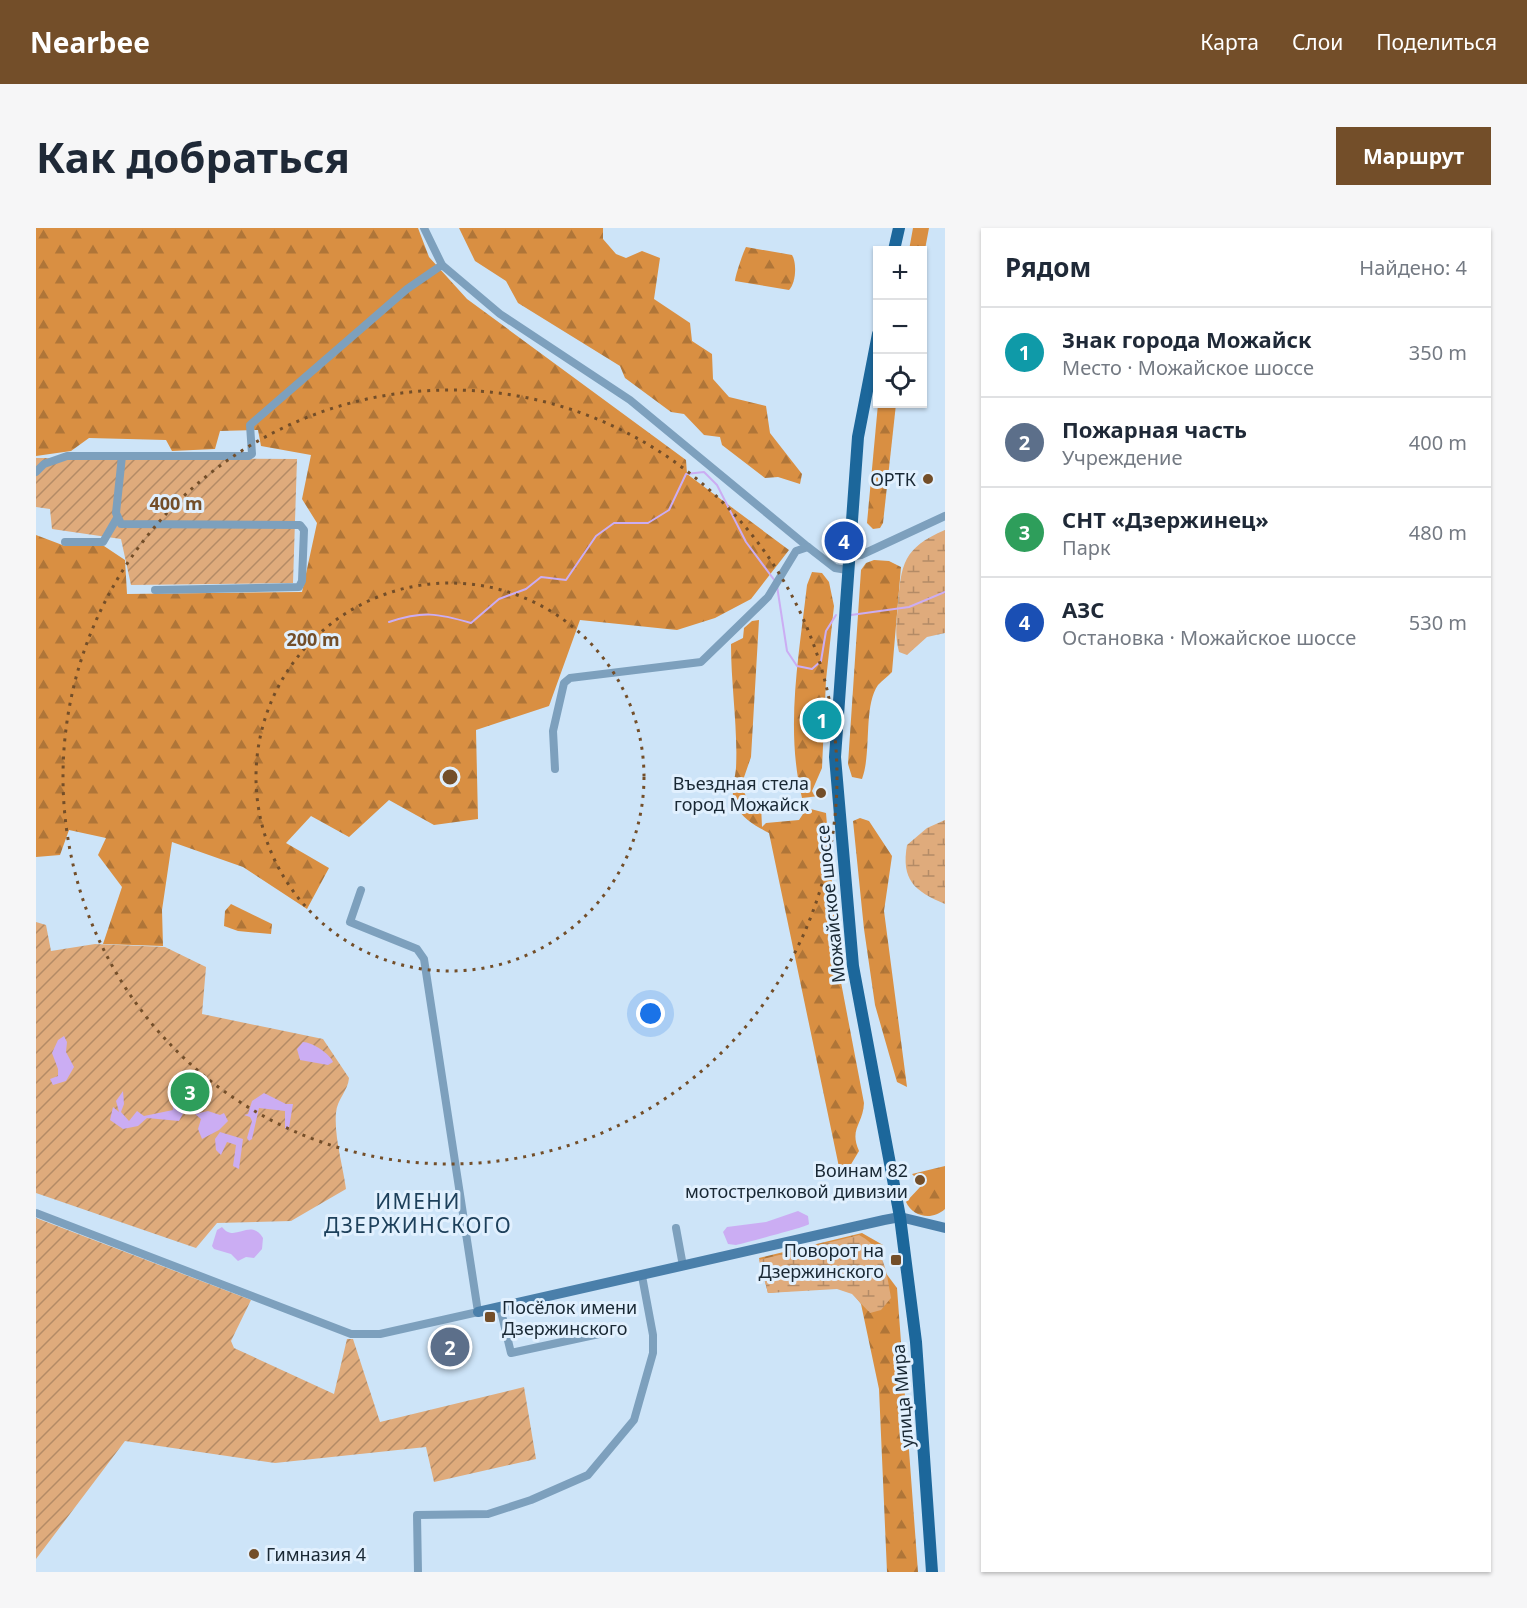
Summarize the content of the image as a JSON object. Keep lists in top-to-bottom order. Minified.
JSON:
{"streets":{"main road":["Можайское шоссе","улица Мира"]},"crossings":[["Можайское шоссе","улица Мира"]],"districts":["ИМЕНИ ДЗЕРЖИНСКОГО"],"places":{"other":["ОРТК","Въездная стела город Можайск","Воинам 82 мотострелковой дивизии","Гимназия 4"],"transit":["Поворот на Дзержинского","Посёлок имени Дзержинского"]},"page":{"header":"Nearbee","nav":["Карта","Слои","Поделиться"],"buttons":"Маршрут","title":"Как добраться","heading":["Рядом","Найдено: 4"],"map_buttons":["+","−"],"list":[{"mark":"1","name":"Знак города Можайск","note":"Место · Можайское шоссе","value":"350 m"},{"mark":"2","name":"Пожарная часть","note":"Учреждение","value":"400 m"},{"mark":"3","name":"СНТ «Дзержинец»","note":"Парк","value":"480 m"},{"mark":"4","name":"АЗС","note":"Остановка · Можайское шоссе","value":"530 m"}],"pins":["4","1","3","2"]},"rings":["400 m","200 m"]}
